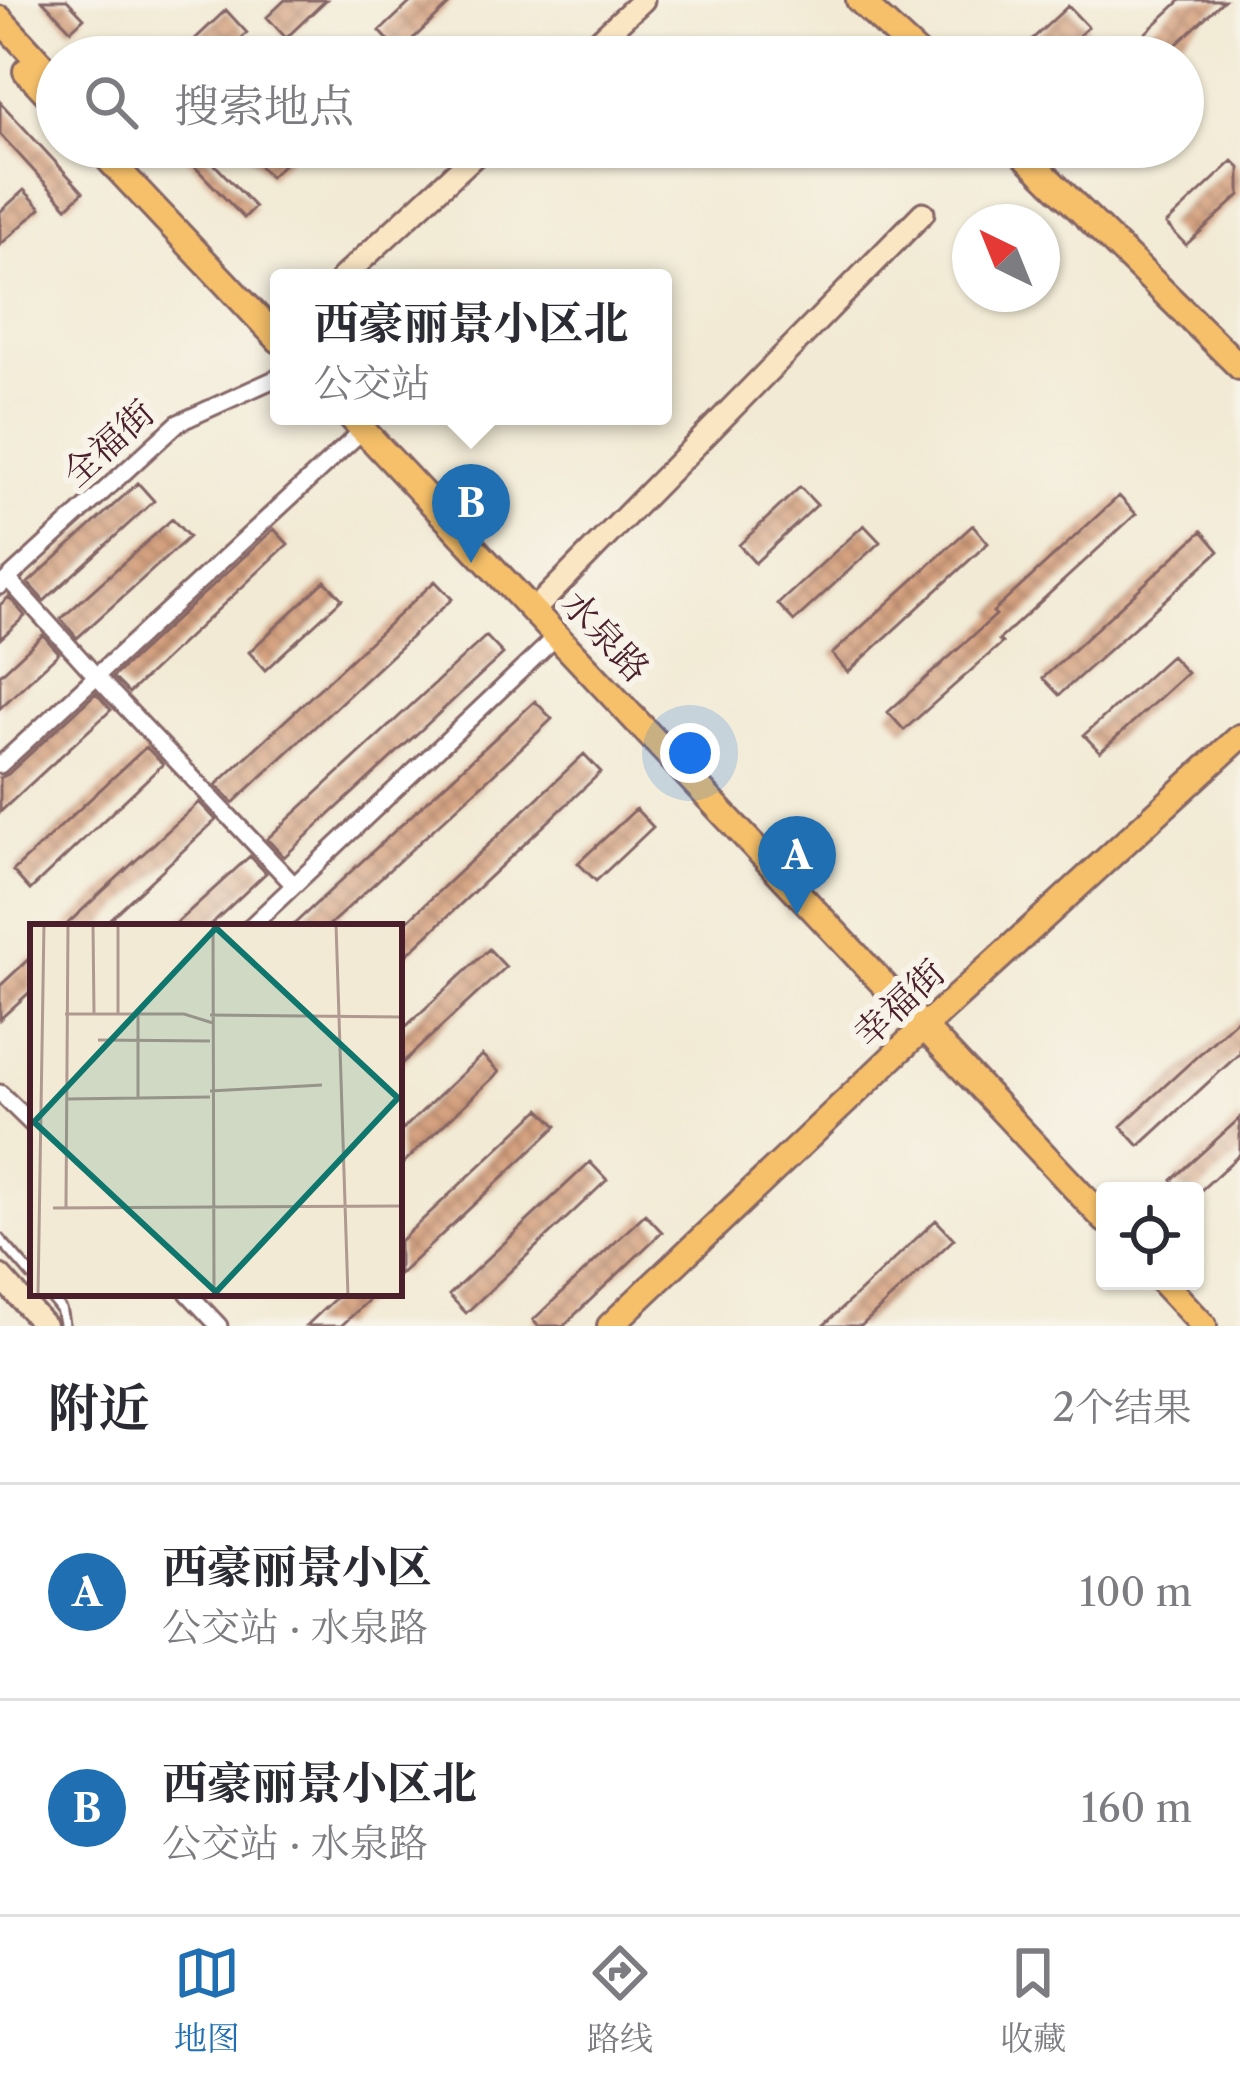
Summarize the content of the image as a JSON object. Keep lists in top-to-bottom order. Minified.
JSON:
{"streets":{"main road":["水泉路","幸福街"],"street":["全福街"]},"crossings":[["水泉路","幸福街"]],"north":"top left","page":{"search":"搜索地点","popup":["西豪丽景小区北","公交站"],"pins":["B","A"],"heading":["附近","2个结果"],"list":[{"mark":"A","name":"西豪丽景小区","note":"公交站 · 水泉路","value":"100 m"},{"mark":"B","name":"西豪丽景小区北","note":"公交站 · 水泉路","value":"160 m"}],"nav":["地图","路线","收藏"]}}
